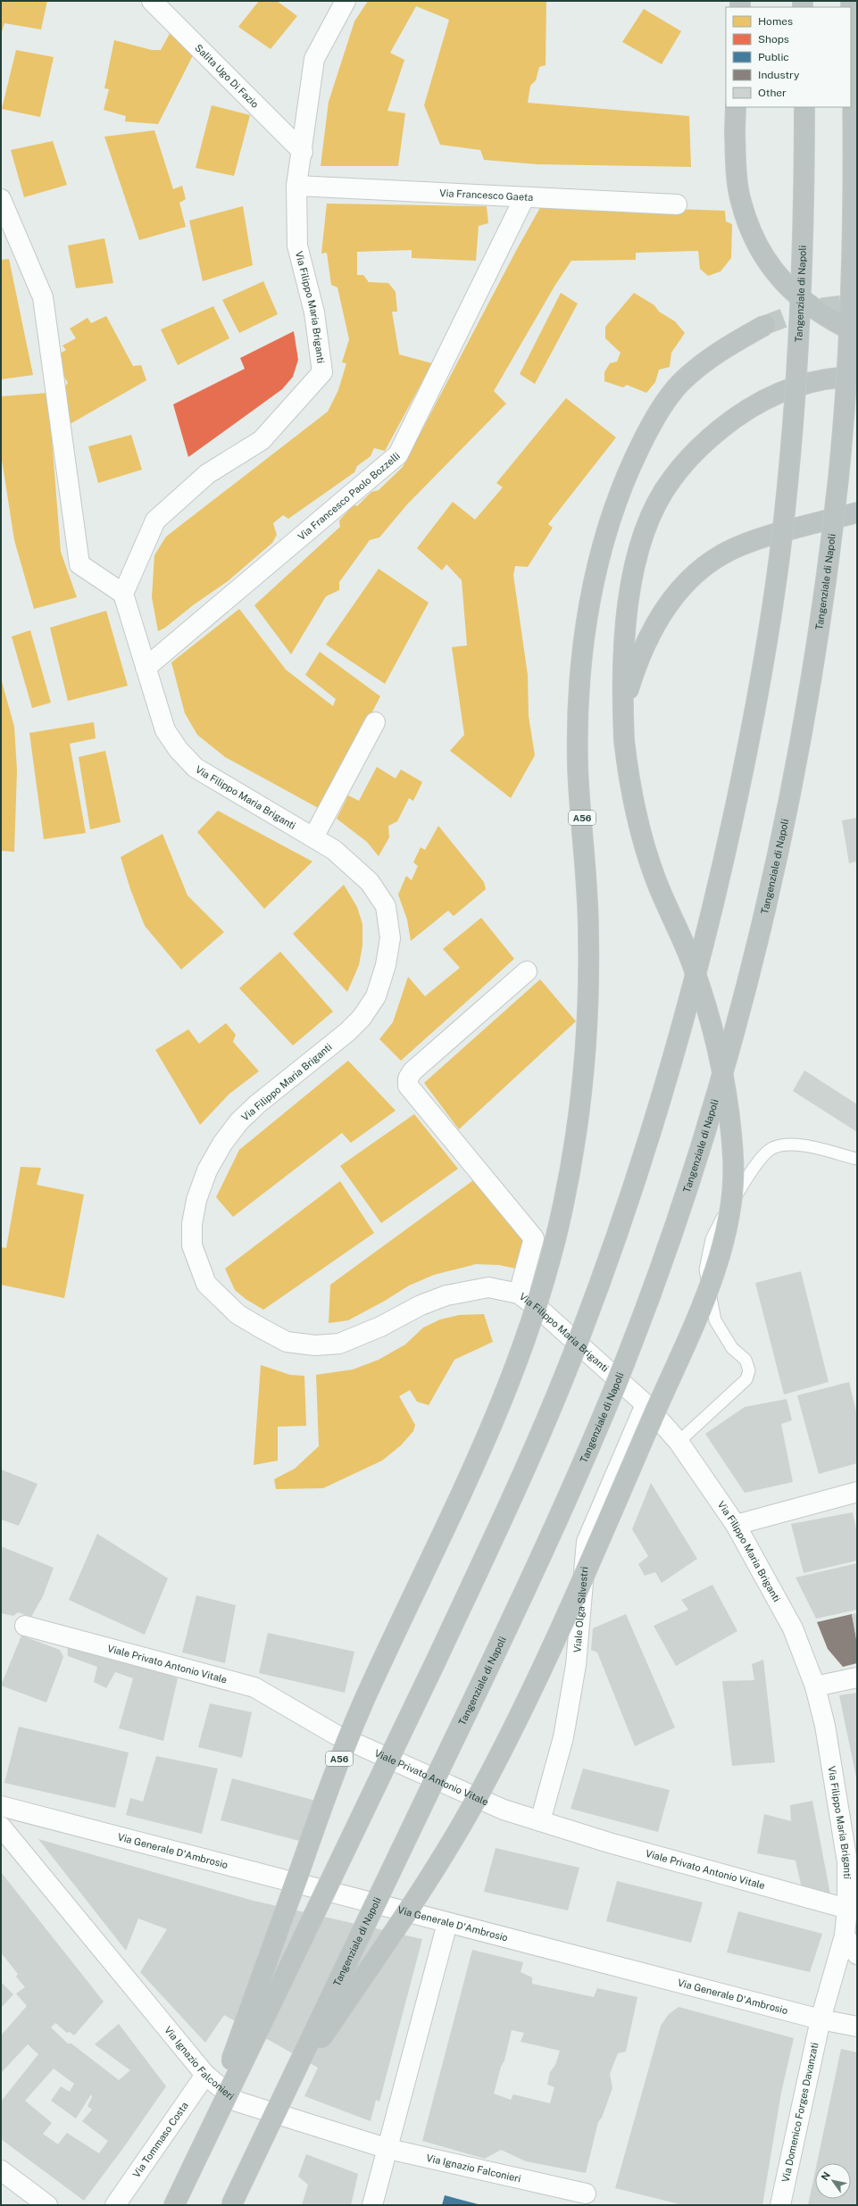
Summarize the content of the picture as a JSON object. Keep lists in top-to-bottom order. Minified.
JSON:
{"streets":{"highway":["Tangenziale di Napoli","A56"],"street":["Salita Ugo Di Fazio","Via Francesco Gaeta","Via Filippo Maria Briganti","Via Francesco Paolo Bozzelli","Viale Olga Silvestri","Viale Privato Antonio Vitale","Via Generale D'Ambrosio","Via Ignazio Falconieri","Via Domenico Forges Davanzati","Via Tommaso Costa"]},"crossings":[["Salita Ugo Di Fazio","Via Filippo Maria Briganti"],["Via Francesco Gaeta","Via Filippo Maria Briganti"],["Via Francesco Gaeta","Via Francesco Paolo Bozzelli"],["Tangenziale di Napoli","A56"],["Via Filippo Maria Briganti","Via Francesco Paolo Bozzelli"],["Via Filippo Maria Briganti","Viale Olga Silvestri"],["Via Filippo Maria Briganti","Viale Privato Antonio Vitale"],["Via Filippo Maria Briganti","Via Generale D'Ambrosio"],["Via Filippo Maria Briganti","Via Domenico Forges Davanzati"],["Viale Olga Silvestri","Viale Privato Antonio Vitale"],["Via Generale D'Ambrosio","Via Domenico Forges Davanzati"],["Via Ignazio Falconieri","Via Tommaso Costa"]],"legend":["Homes","Shops","Public","Industry","Other"],"north":"top left"}
